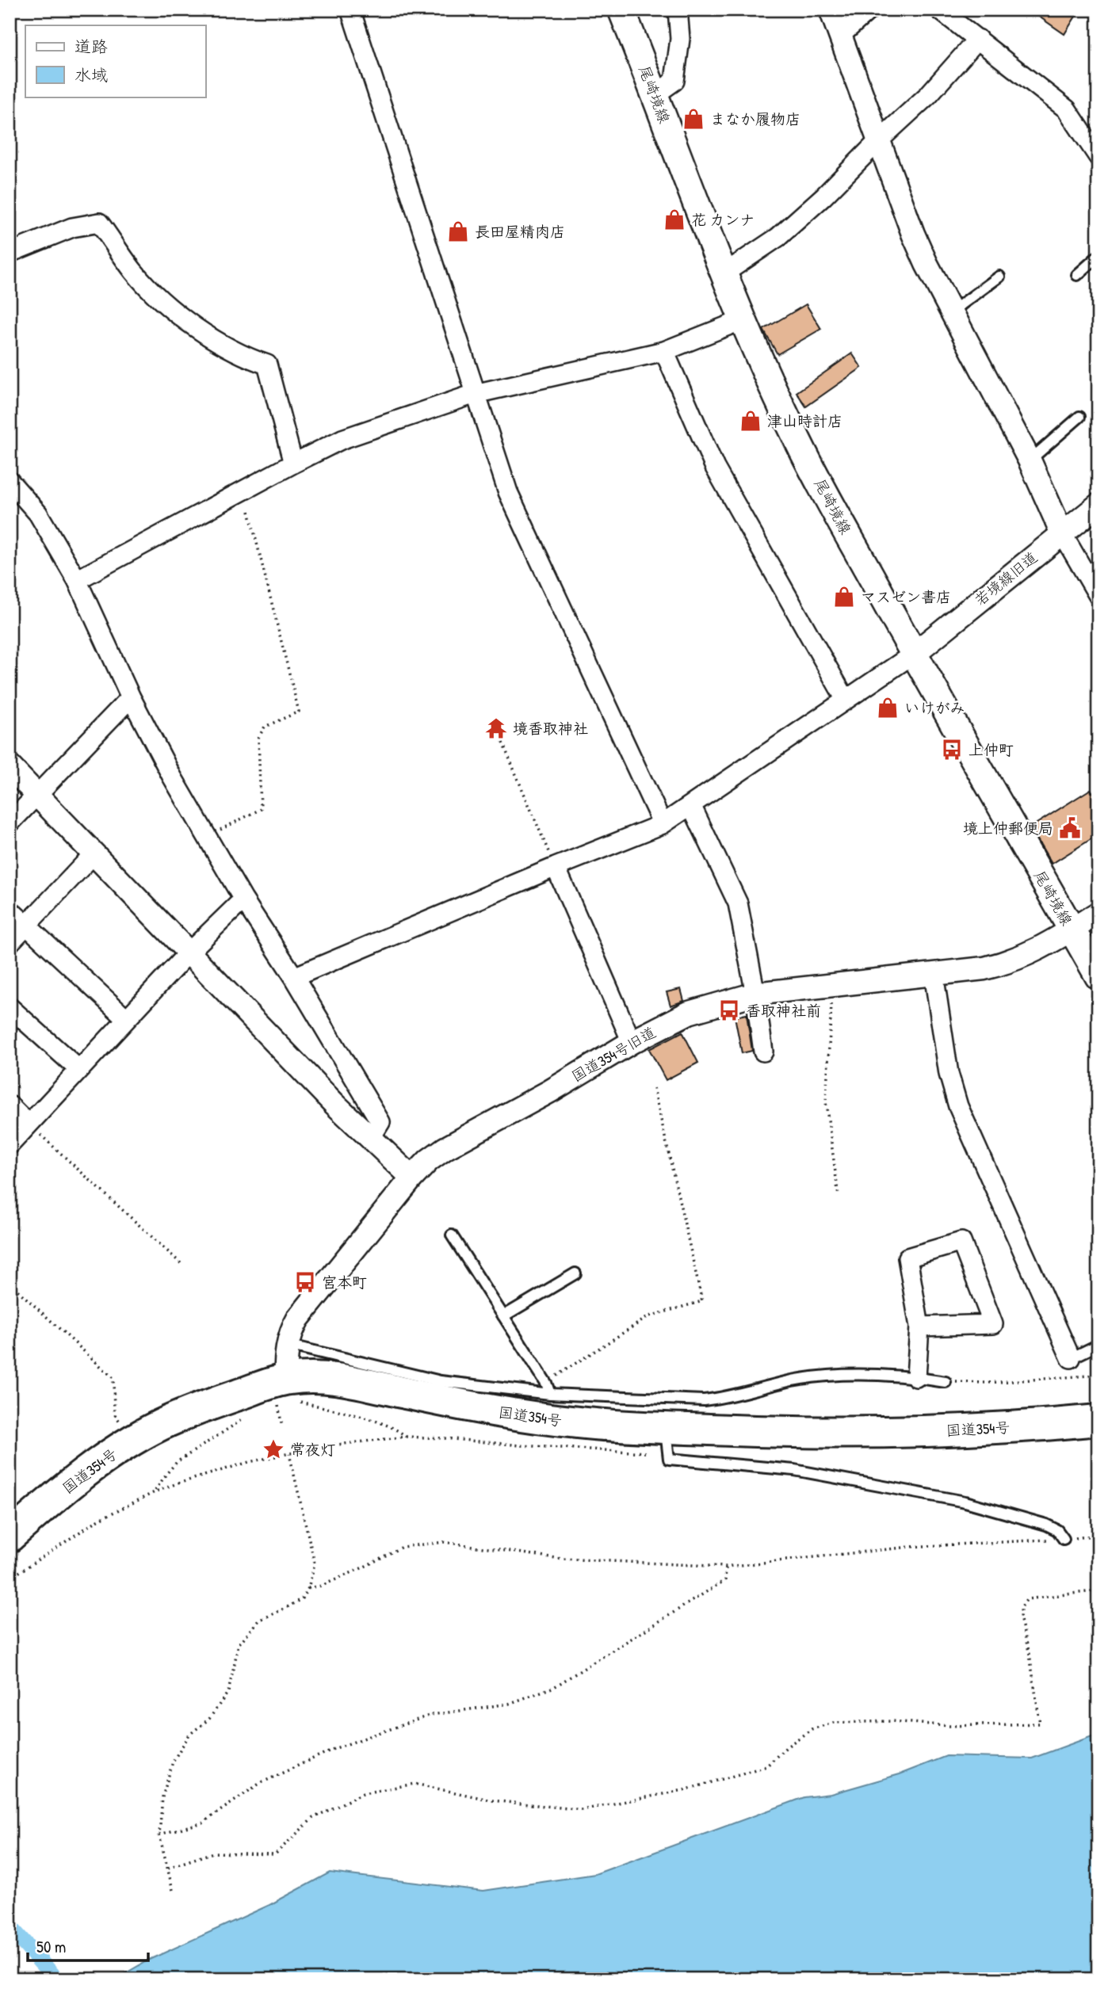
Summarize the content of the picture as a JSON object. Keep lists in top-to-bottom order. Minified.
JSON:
{"streets":{"highway":["国道354号"],"main road":["尾崎境線"],"street":["若境線旧道","国道354号旧道"]},"crossings":[["尾崎境線","若境線旧道"],["尾崎境線","国道354号旧道"],["国道354号旧道","国道354号"]],"places":{"shop":["まなか履物店","花 カンナ","長田屋精肉店","津山時計店","マスゼン書店","いけがみ"],"temple":["境香取神社"],"bus stop":["上仲町","香取神社前","宮本町"],"public building":["境上仲郵便局"],"place":["常夜灯"]},"legend":["道路","水域"],"scale_bar":"50 m"}
